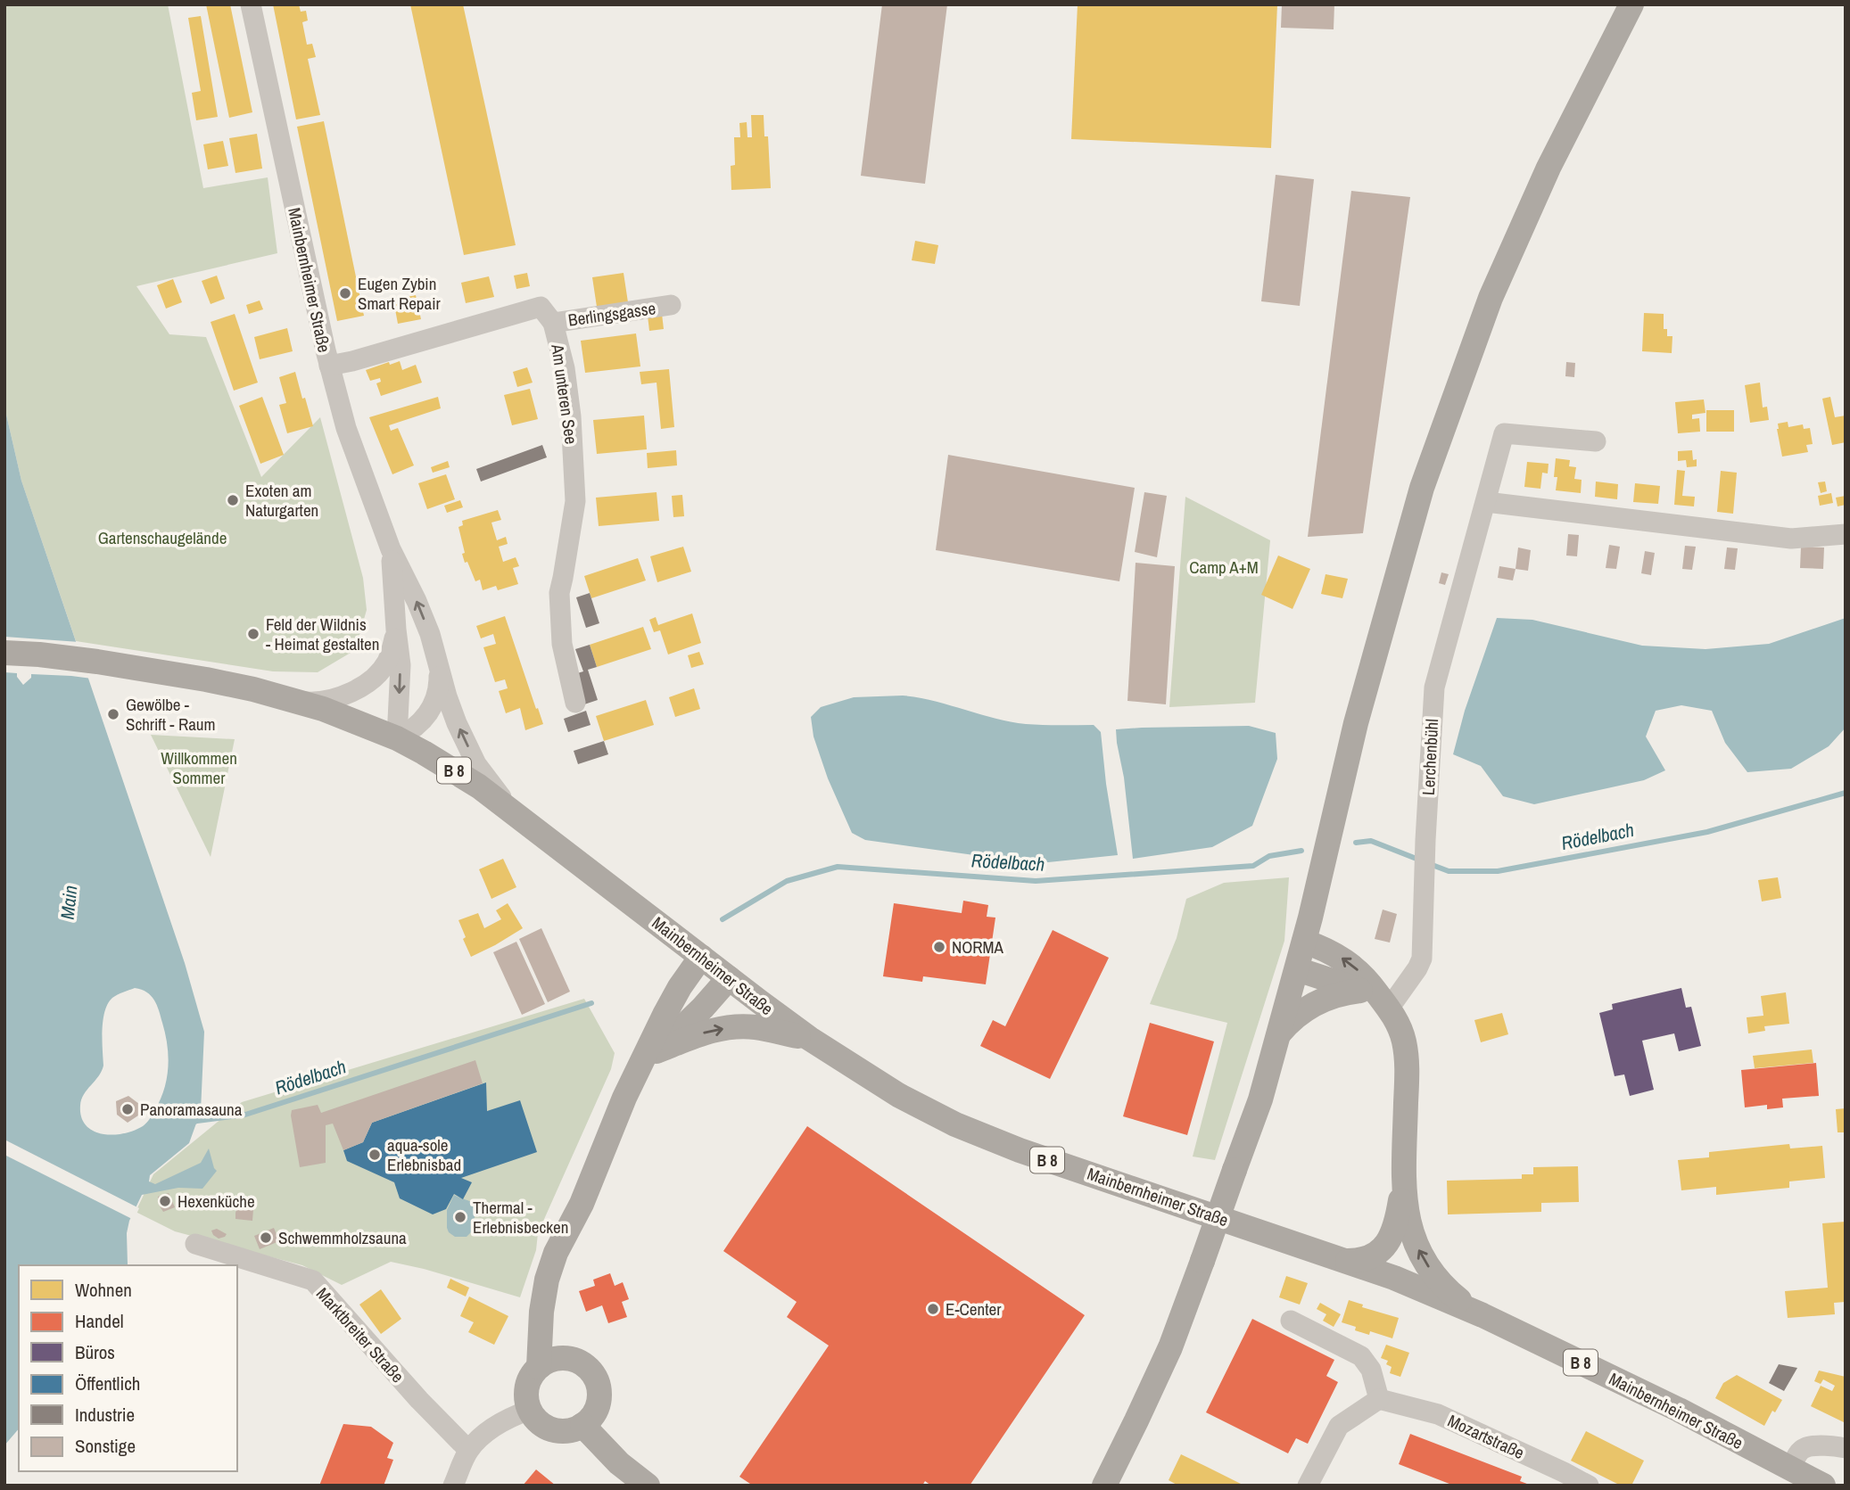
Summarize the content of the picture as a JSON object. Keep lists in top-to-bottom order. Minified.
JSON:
{"streets":{"main road":["Mainbernheimer Straße","B 8"],"street":["Berlingsgasse","Am unteren See","Lerchenbühl","Marktbreiter Straße","Mozartstraße"]},"crossings":[["Mainbernheimer Straße","Am unteren See"],["Berlingsgasse","Am unteren See"]],"water":["Rödelbach","Main"],"parks":["Gartenschaugelände","Camp A+M","Willkommen Sommer"],"places":["Eugen Zybin Smart Repair","Exoten am Naturgarten","Feld der Wildnis - Heimat gestalten","Gewölbe - Schrift - Raum","NORMA","Panoramasauna","aqua-sole Erlebnisbad","Hexenküche","Thermal - Erlebnisbecken","Schwemmholzsauna","E-Center"],"legend":["Wohnen","Handel","Büros","Öffentlich","Industrie","Sonstige"]}
